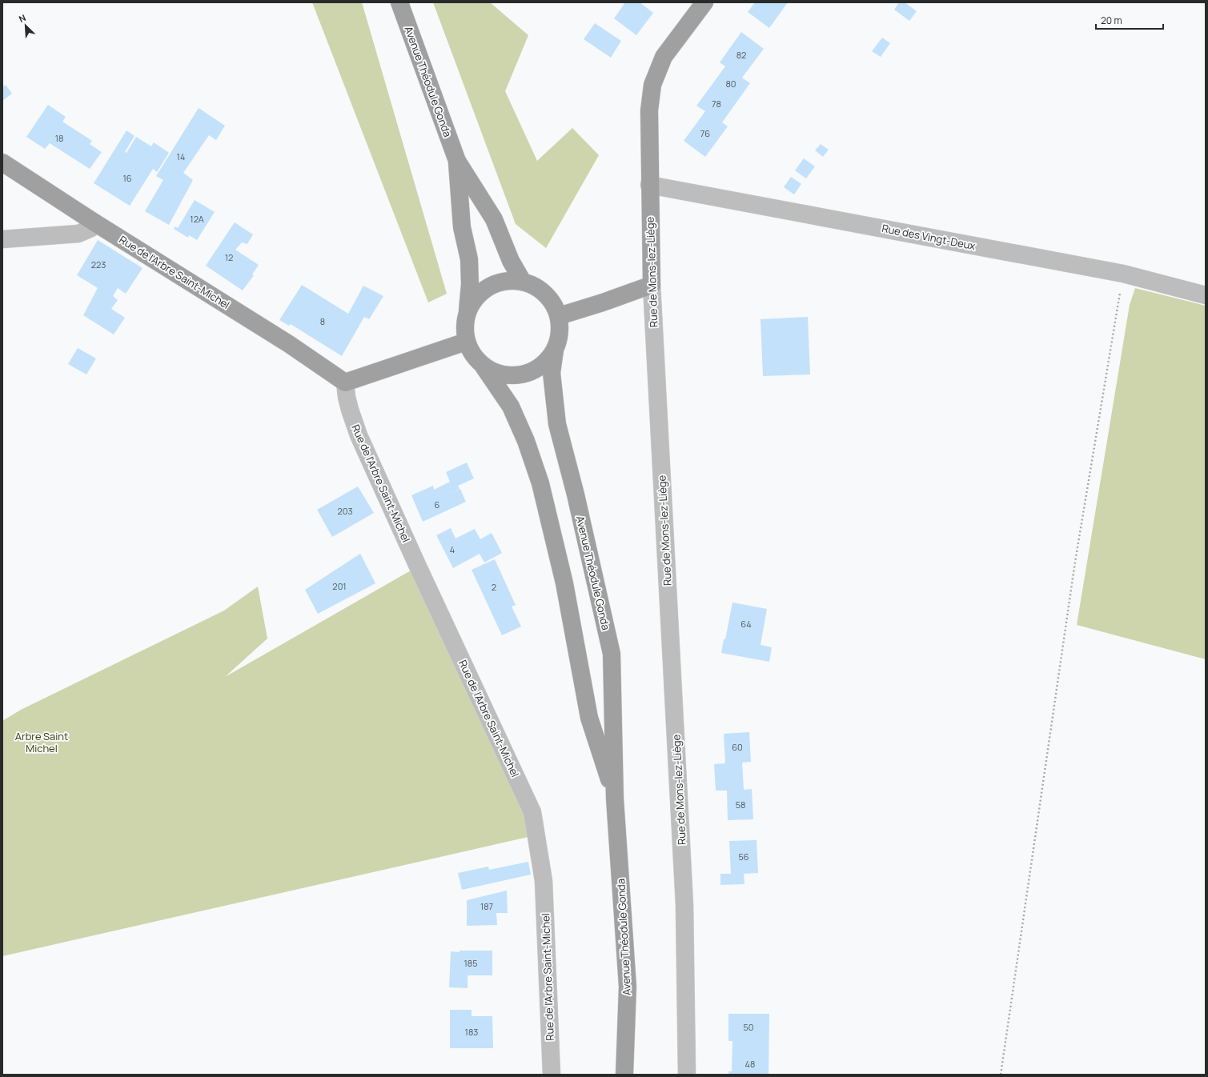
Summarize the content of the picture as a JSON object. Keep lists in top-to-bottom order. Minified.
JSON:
{"streets":{"main road":["Avenue Théodule Gonda","Rue de l'Arbre Saint-Michel","Rue de Mons-lez-Liège"],"street":["Rue des Vingt-Deux"]},"crossings":[["Rue des Vingt-Deux","Rue de Mons-lez-Liège"]],"parks":["Arbre Saint Michel"],"house_numbers":["82","80","78","76","18","14","16","12A","12","223","8","6","203","4","201","2","64","60","58","56","187","185","50","183","48"],"scale_bar":"20 m","north":"top left"}
